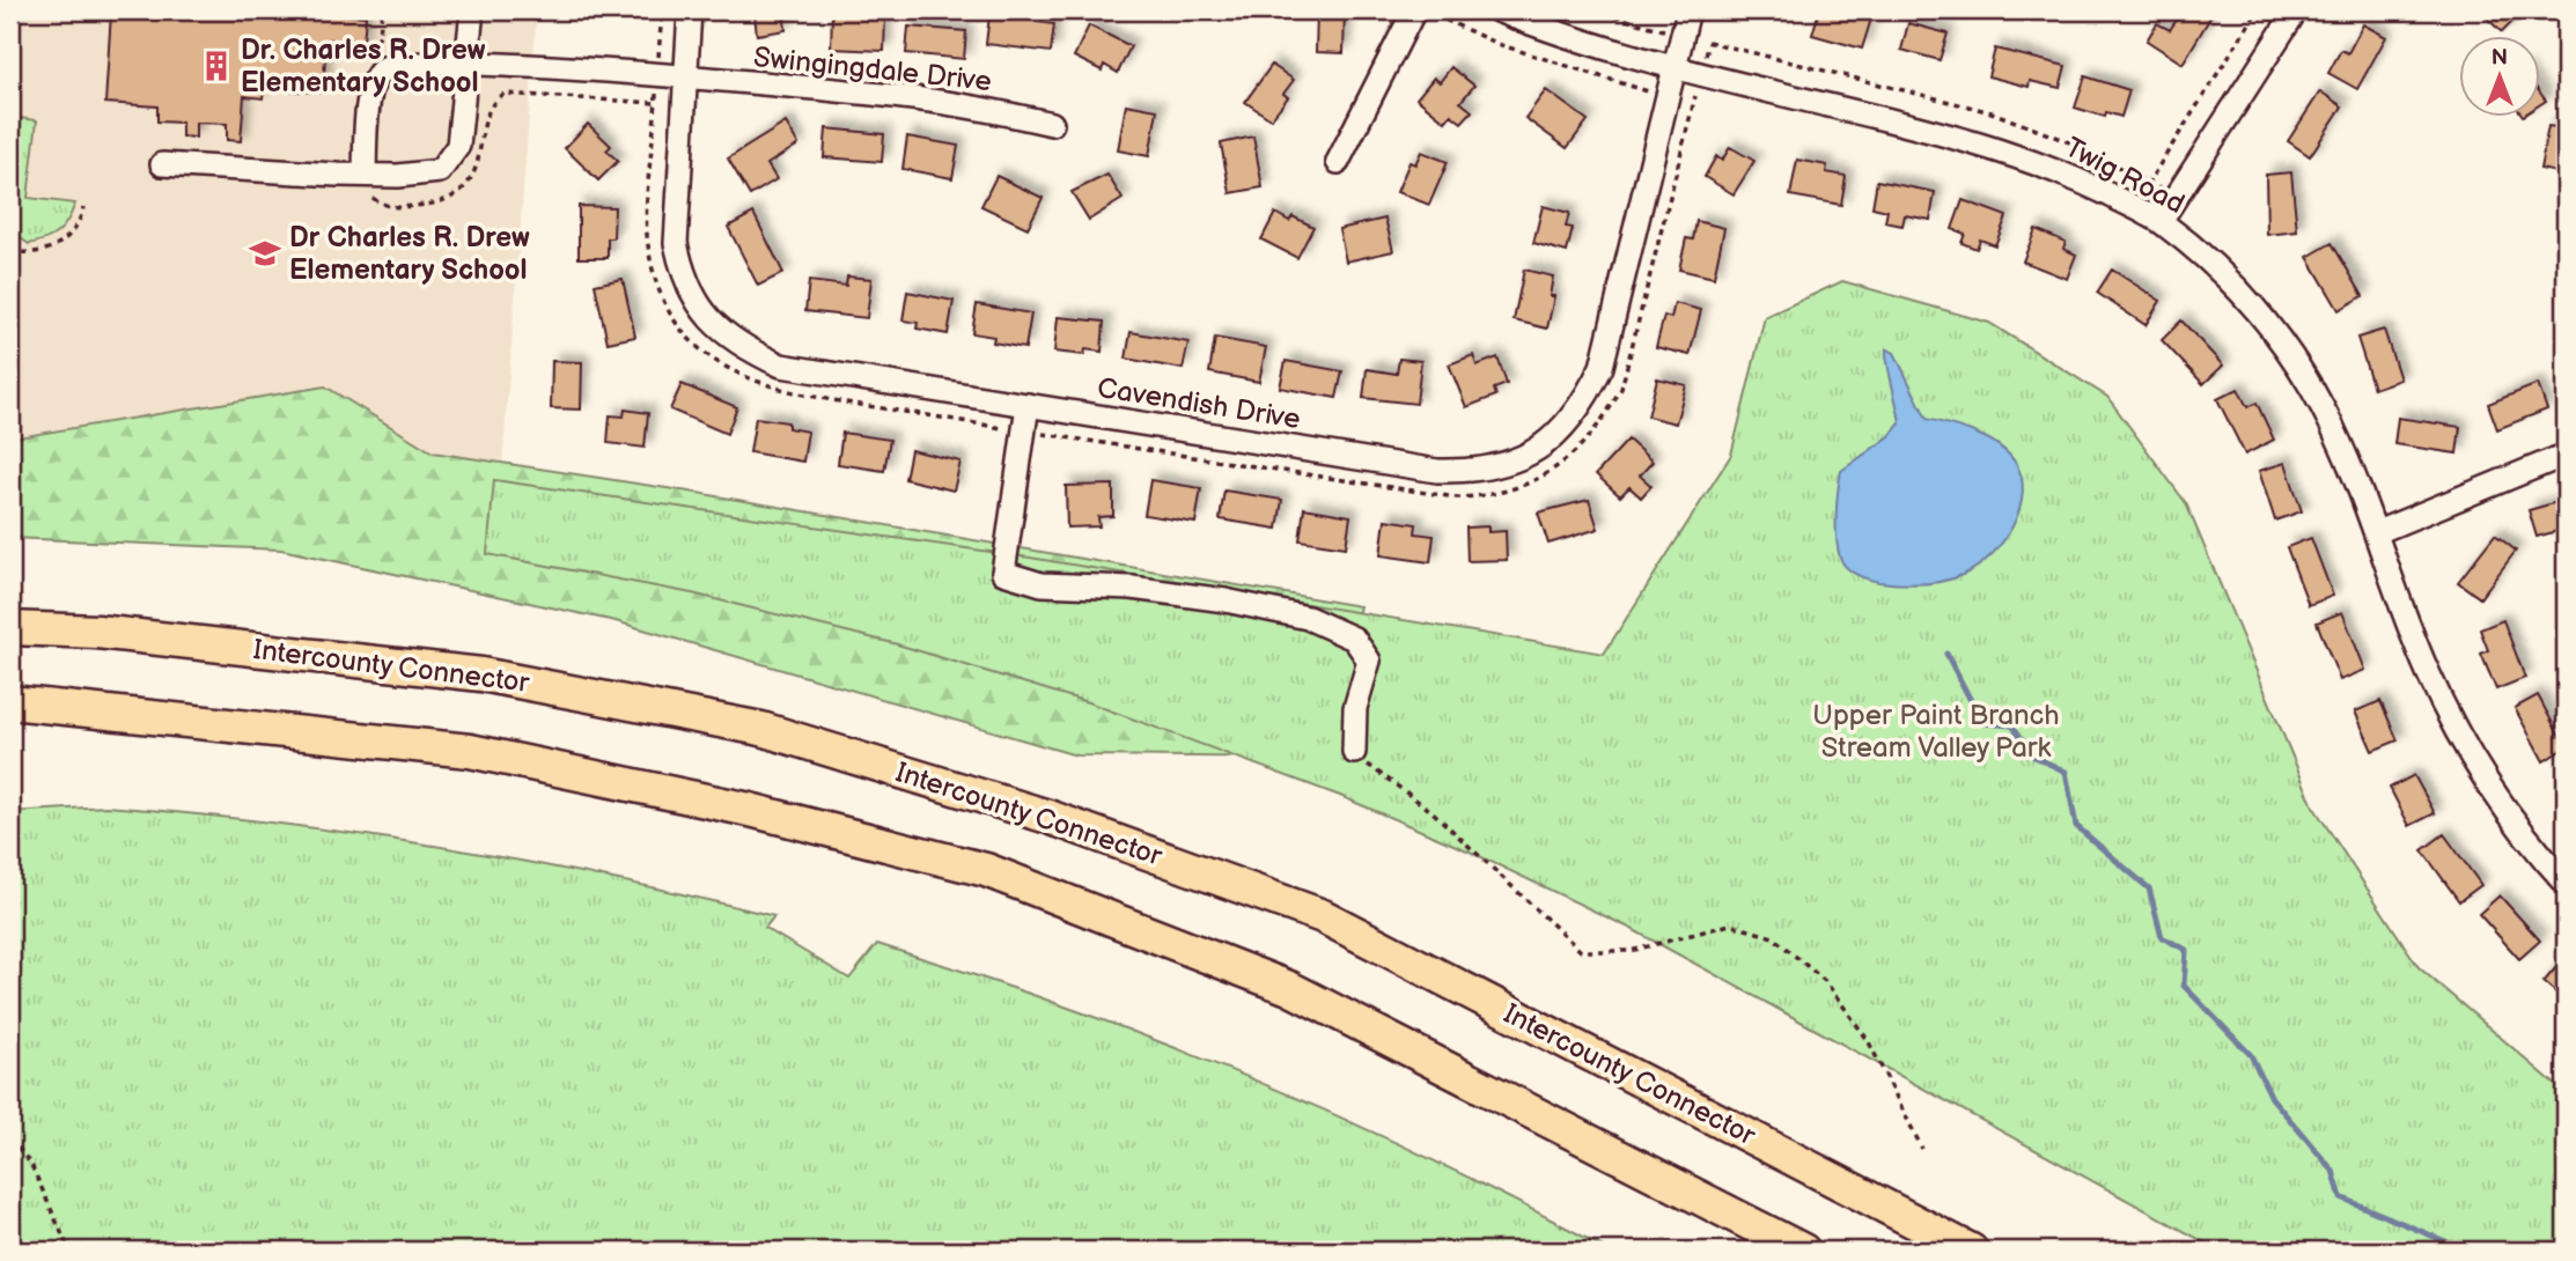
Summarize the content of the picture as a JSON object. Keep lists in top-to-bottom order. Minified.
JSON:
{"streets":{"highway":["Intercounty Connector"],"street":["Swingingdale Drive","Twig Road","Cavendish Drive"]},"crossings":[["Swingingdale Drive","Cavendish Drive"],["Twig Road","Cavendish Drive"]],"parks":["Upper Paint Branch Stream Valley Park"],"places":{"building":["Dr. Charles R. Drew Elementary School"],"school or university":["Dr Charles R. Drew Elementary School"]},"north":"top"}
